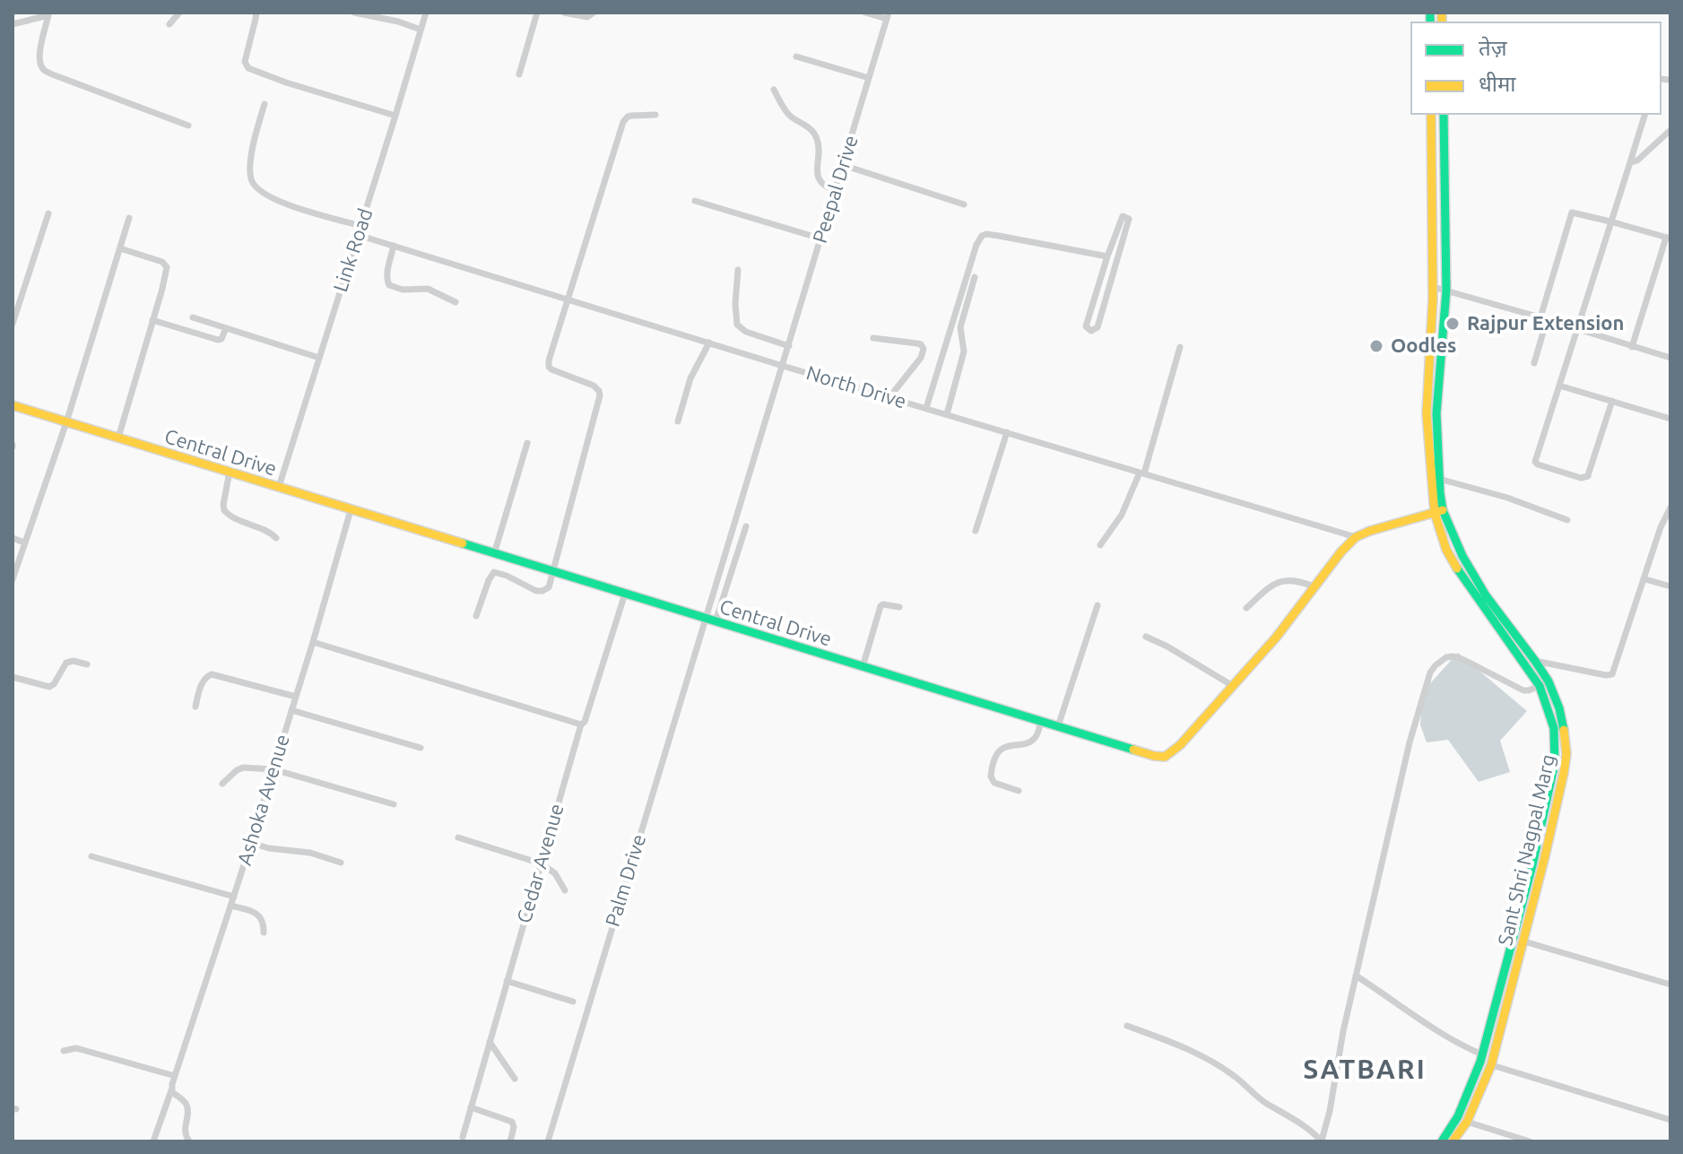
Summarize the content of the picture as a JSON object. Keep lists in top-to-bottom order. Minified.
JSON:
{"streets":{"main road":["Central Drive","Sant Shri Nagpal Marg"],"street":["Peepal Drive","Link Road","North Drive","Ashoka Avenue","Cedar Avenue","Palm Drive"]},"crossings":[["Peepal Drive","North Drive"],["Peepal Drive","Palm Drive"],["Link Road","North Drive"],["Link Road","Central Drive"],["North Drive","Central Drive"],["North Drive","Palm Drive"],["Central Drive","Ashoka Avenue"],["Central Drive","Sant Shri Nagpal Marg"],["Central Drive","Cedar Avenue"],["Central Drive","Palm Drive"]],"districts":["SATBARI"],"places":["Rajpur Extension","Oodles"],"legend":["तेज़","धीमा"]}
